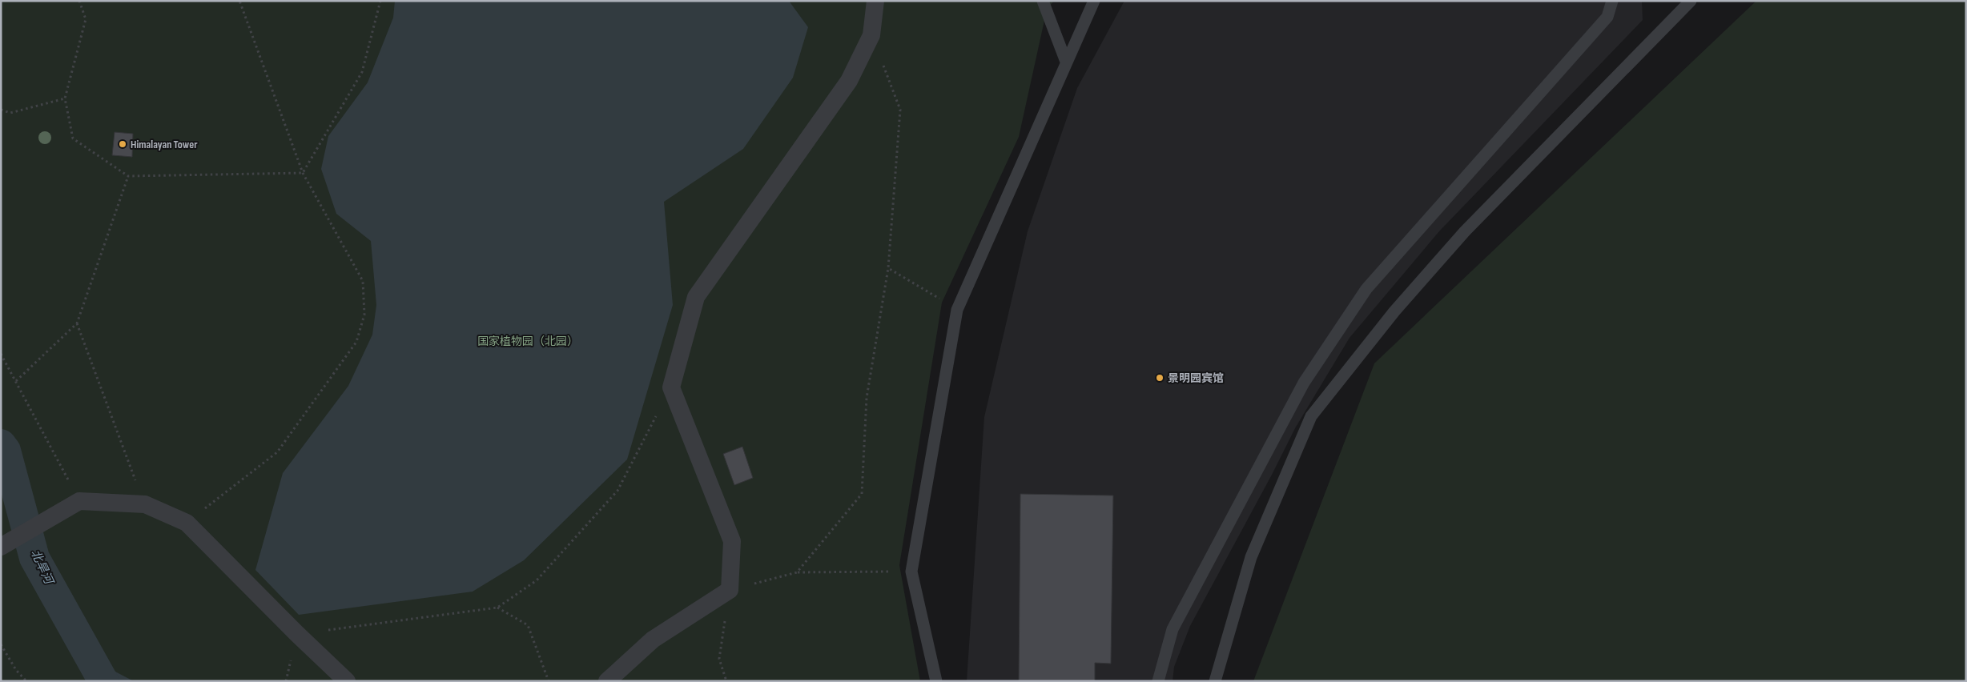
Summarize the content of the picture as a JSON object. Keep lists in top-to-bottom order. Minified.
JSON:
{"water":["北旱河"],"parks":["国家植物园（北园）"],"places":["Himalayan Tower","景明园宾馆"]}
